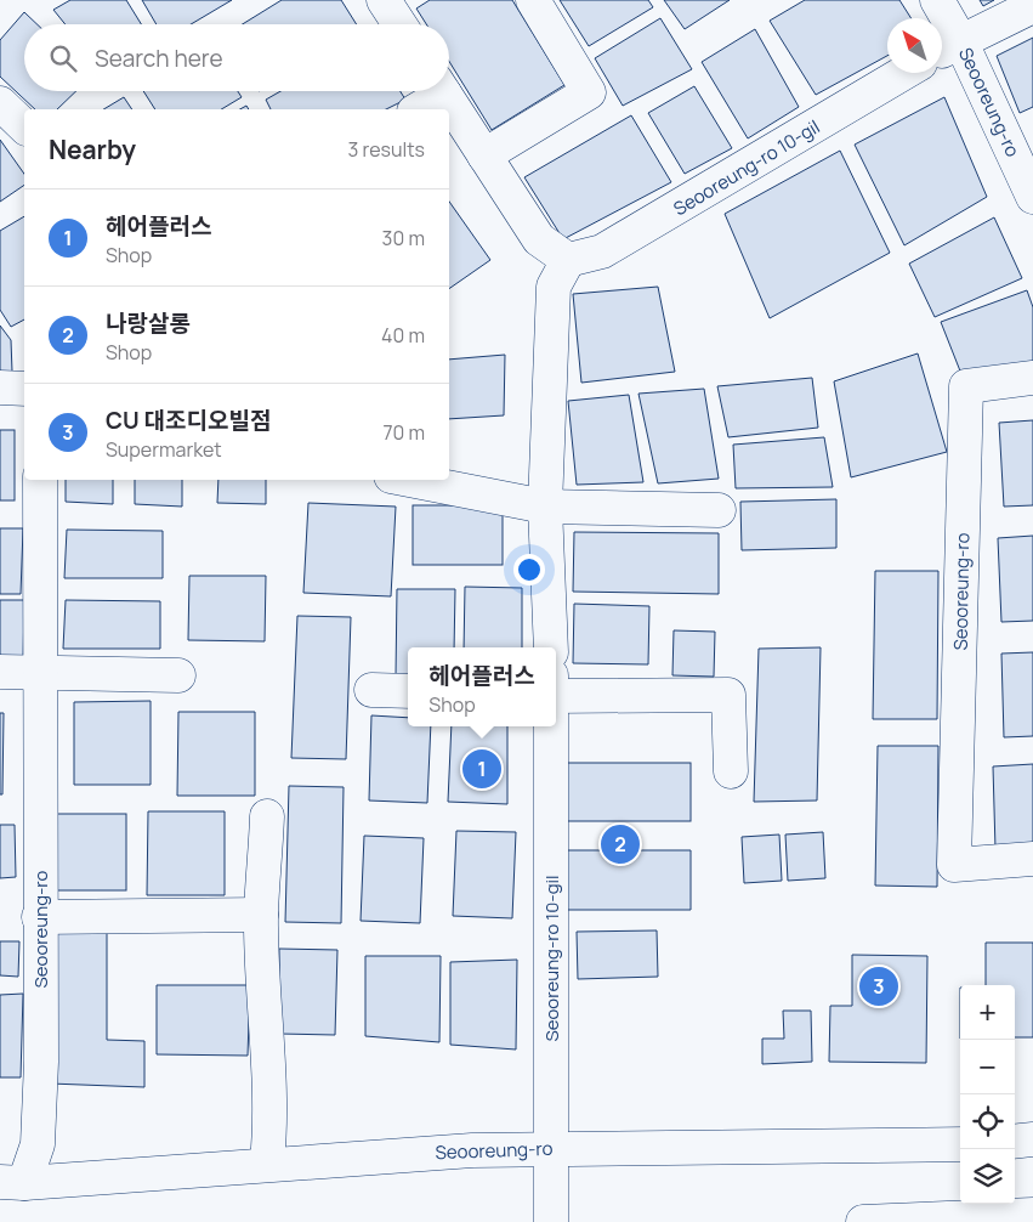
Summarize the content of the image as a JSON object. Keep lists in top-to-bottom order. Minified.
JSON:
{"streets":{"street":["Seooreung-ro","Seooreung-ro 10-gil"]},"crossings":[["Seooreung-ro","Seooreung-ro 10-gil"]],"north":"top left","page":{"search":"Search here","heading":["Nearby","3 results"],"list":[{"mark":"1","name":"헤어플러스","note":"Shop","value":"30 m"},{"mark":"2","name":"나랑살롱","note":"Shop","value":"40 m"},{"mark":"3","name":"CU 대조디오빌점","note":"Supermarket","value":"70 m"}],"popup":["헤어플러스","Shop"],"pins":["1","2","3"],"map_buttons":["+","−"]}}
